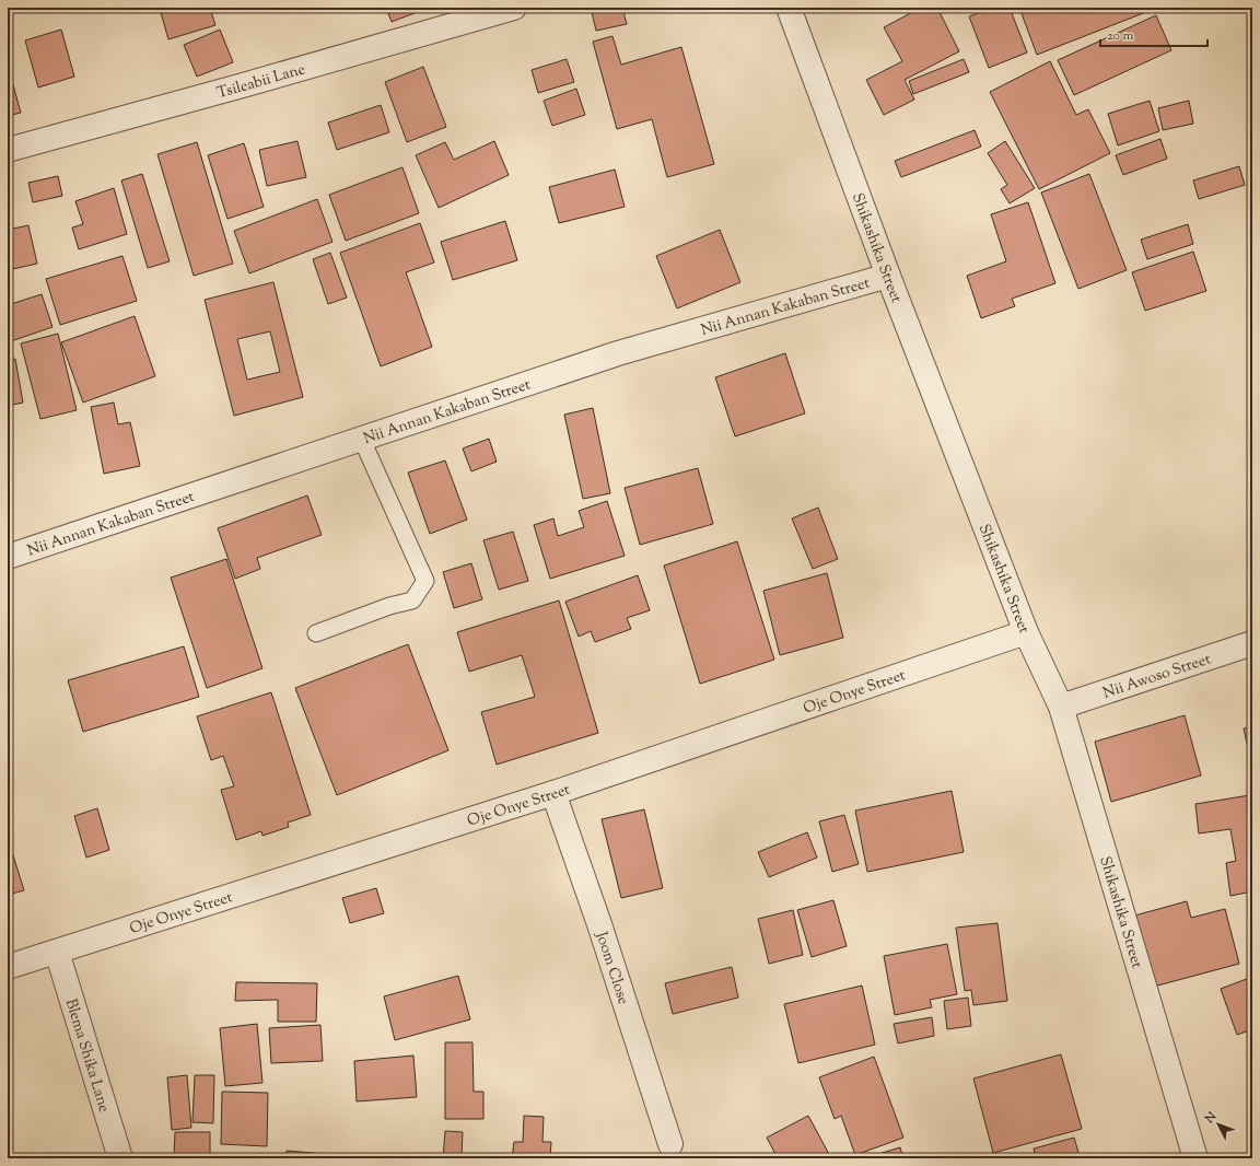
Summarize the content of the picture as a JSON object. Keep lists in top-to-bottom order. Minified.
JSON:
{"streets":{"street":["Tsileabii Lane","Shikashika Street","Nii Annan Kakaban Street","Nii Awoso Street","Oje Onye Street","Joom Close","Blema Shika Lane"]},"crossings":[["Shikashika Street","Nii Annan Kakaban Street"],["Shikashika Street","Nii Awoso Street"],["Shikashika Street","Oje Onye Street"],["Oje Onye Street","Joom Close"],["Oje Onye Street","Blema Shika Lane"]],"scale_bar":"20 m","north":"top left"}
